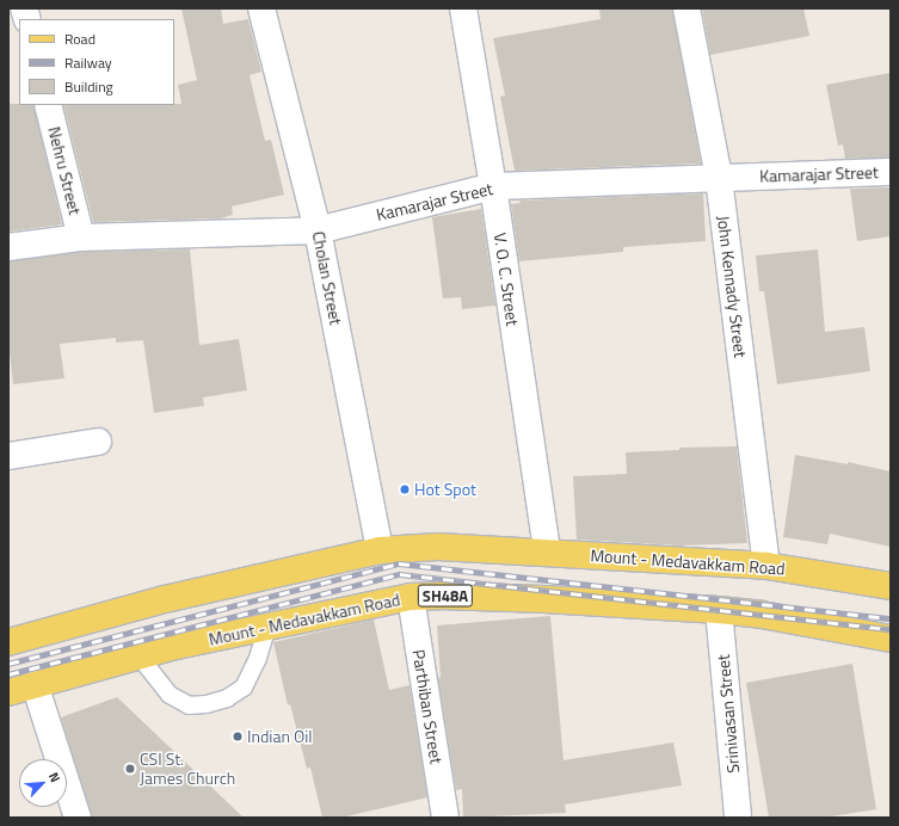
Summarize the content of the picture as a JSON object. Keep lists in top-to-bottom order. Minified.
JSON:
{"streets":{"main road":["Mount - Medavakkam Road","SH48A"],"street":["Nehru Street","Kamarajar Street","Cholan Street","V. O. C. Street","John Kennady Street","Parthiban Street","Srinivasan Street"]},"crossings":[["Nehru Street","Kamarajar Street"],["Kamarajar Street","Cholan Street"],["Kamarajar Street","V. O. C. Street"],["Kamarajar Street","John Kennady Street"],["Cholan Street","Mount - Medavakkam Road"],["V. O. C. Street","Mount - Medavakkam Road"],["John Kennady Street","Mount - Medavakkam Road"],["Mount - Medavakkam Road","Parthiban Street"],["Mount - Medavakkam Road","Srinivasan Street"]],"places":["Hot Spot","Indian Oil","CSI St. James Church"],"legend":["Road","Railway","Building"],"north":"top right"}
